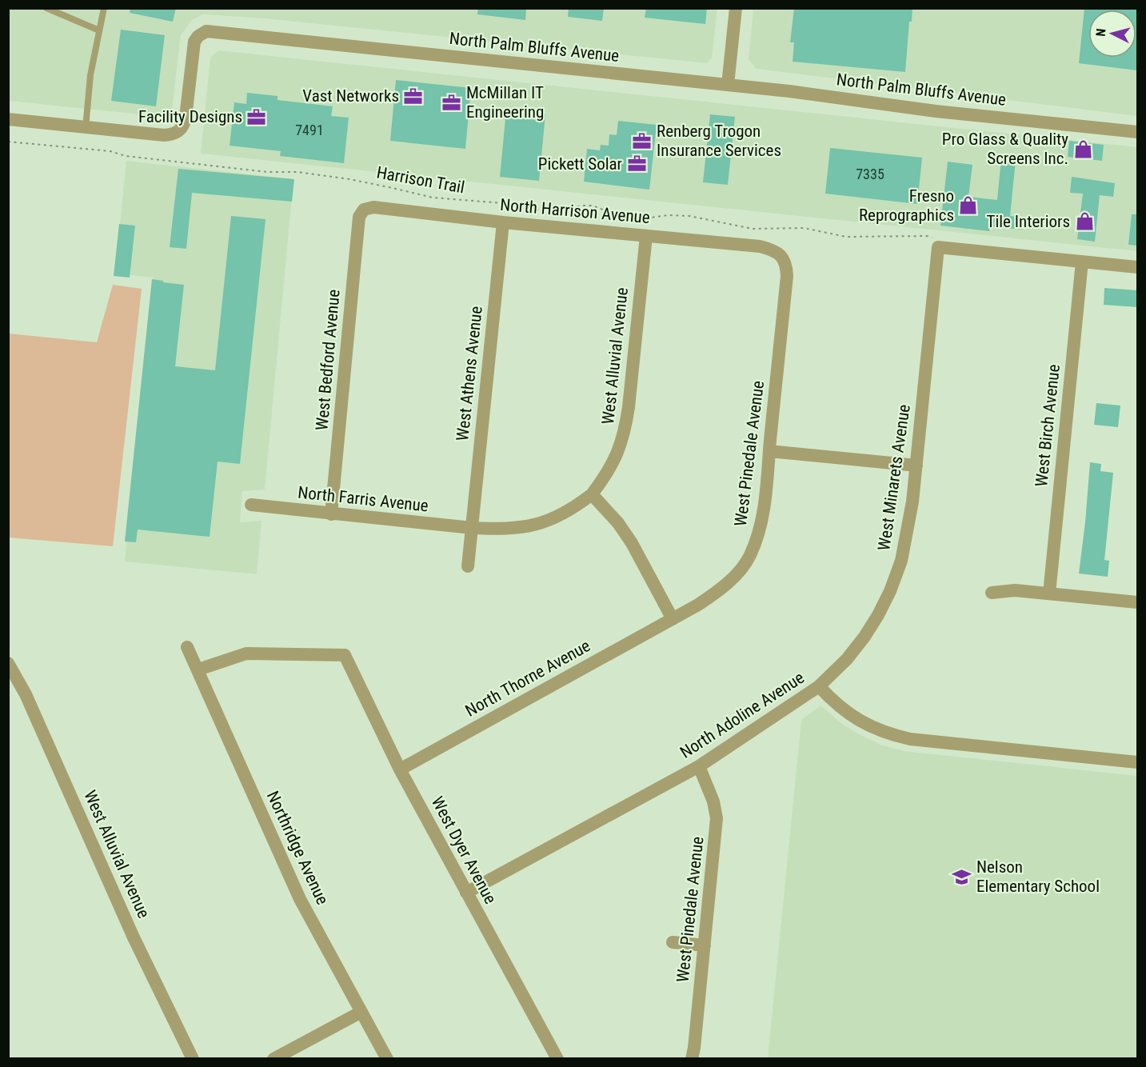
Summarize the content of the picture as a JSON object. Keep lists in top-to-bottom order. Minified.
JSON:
{"streets":{"street":["North Palm Bluffs Avenue","North Harrison Avenue","West Alluvial Avenue","West Bedford Avenue","West Athens Avenue","West Birch Avenue","West Pinedale Avenue","West Minarets Avenue","North Farris Avenue","North Thorne Avenue","North Adoline Avenue","Northridge Avenue","West Dyer Avenue"],"path":["Harrison Trail"]},"crossings":[["Harrison Trail","West Minarets Avenue"],["North Harrison Avenue","West Alluvial Avenue"],["North Harrison Avenue","West Bedford Avenue"],["North Harrison Avenue","West Athens Avenue"],["North Harrison Avenue","West Pinedale Avenue"],["West Alluvial Avenue","North Farris Avenue"],["West Bedford Avenue","North Farris Avenue"],["West Athens Avenue","North Farris Avenue"],["West Pinedale Avenue","North Thorne Avenue"],["West Pinedale Avenue","North Adoline Avenue"],["West Minarets Avenue","North Adoline Avenue"],["North Thorne Avenue","West Dyer Avenue"],["North Adoline Avenue","West Dyer Avenue"],["Northridge Avenue","West Dyer Avenue"]],"places":{"office":["Vast Networks","McMillan IT Engineering","Facility Designs","Renberg Trogon Insurance Services","Pickett Solar"],"shop":["Pro Glass & Quality Screens Inc.","Fresno Reprographics","Tile Interiors"],"school or university":["Nelson Elementary School"]},"house_numbers":["7491","7335"],"north":"left"}
